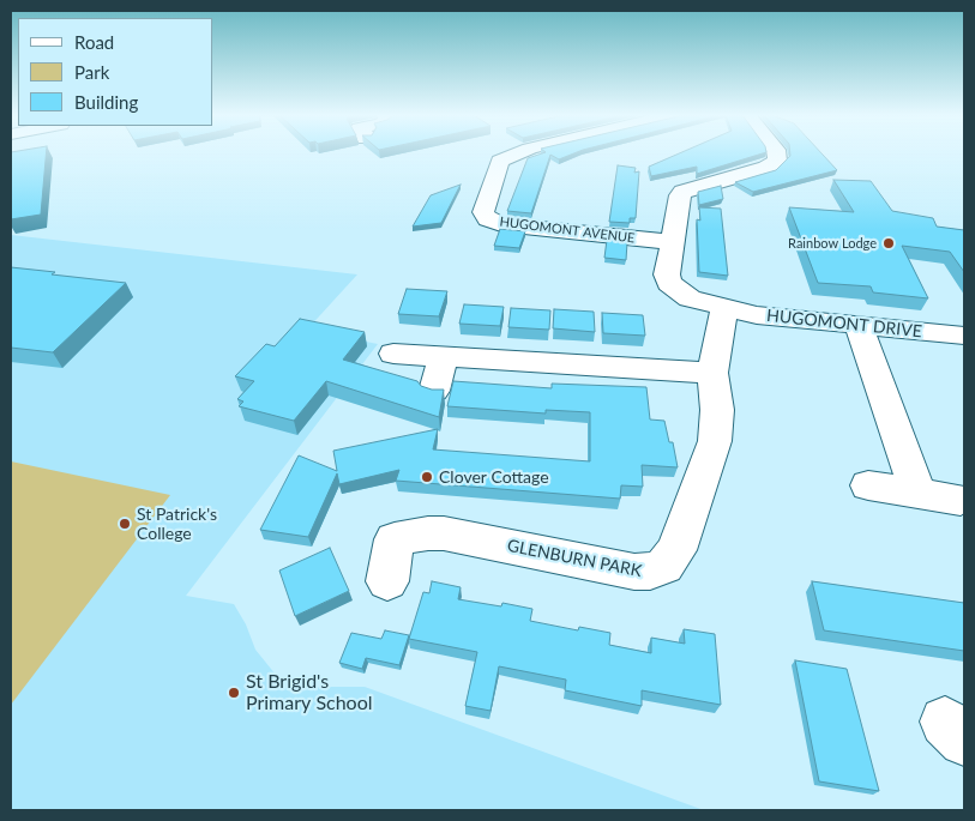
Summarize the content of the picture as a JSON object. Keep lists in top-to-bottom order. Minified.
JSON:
{"streets":{"street":["HUGOMONT AVENUE","HUGOMONT DRIVE","GLENBURN PARK"]},"crossings":[["HUGOMONT AVENUE","HUGOMONT DRIVE"],["HUGOMONT DRIVE","GLENBURN PARK"]],"places":["Rainbow Lodge","Clover Cottage","St Patrick's College","St Brigid's Primary School"],"legend":["Road","Park","Building"]}
